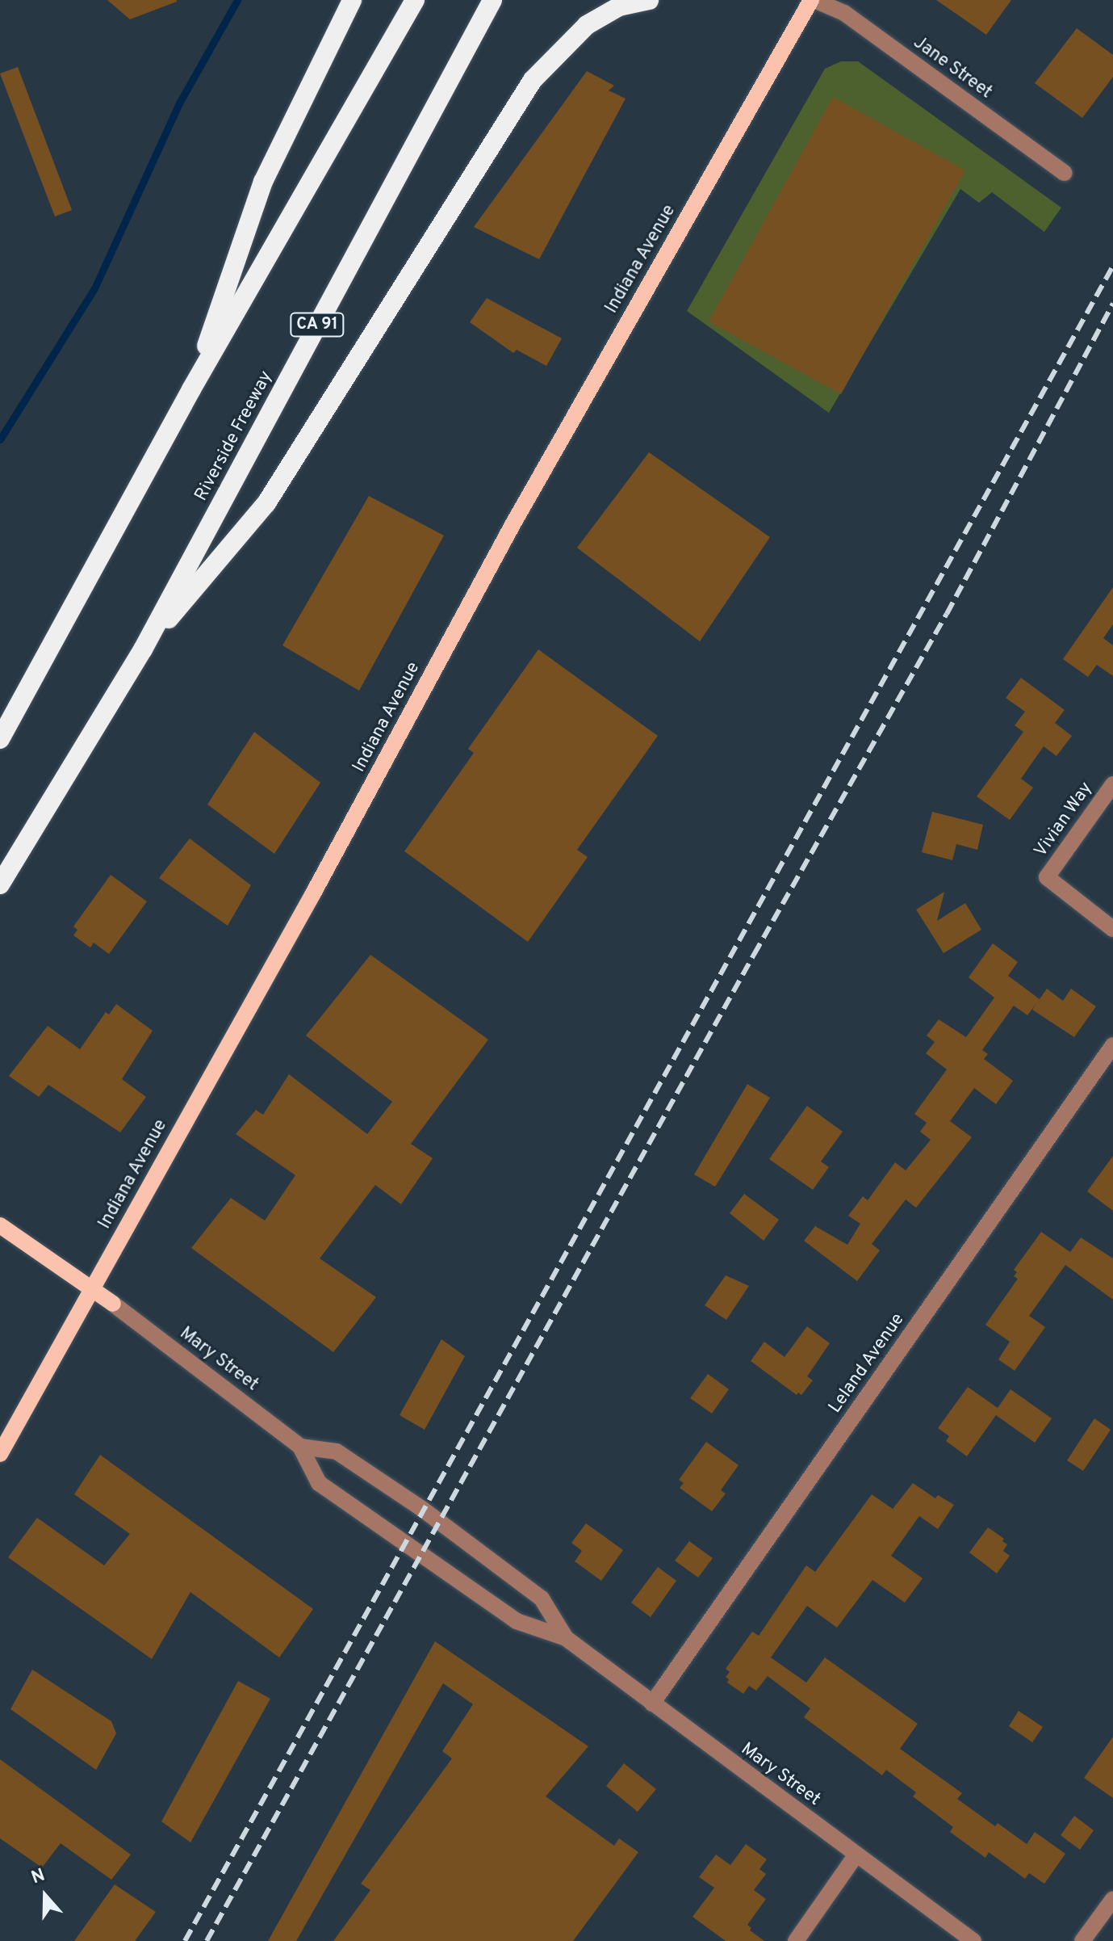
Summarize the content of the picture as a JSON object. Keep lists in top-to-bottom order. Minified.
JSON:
{"streets":{"highway":["CA 91","Riverside Freeway"],"main road":["Indiana Avenue"],"street":["Jane Street","Vivian Way","Mary Street","Leland Avenue"]},"crossings":[["Jane Street","Indiana Avenue"],["Mary Street","Leland Avenue"]],"north":"top"}
